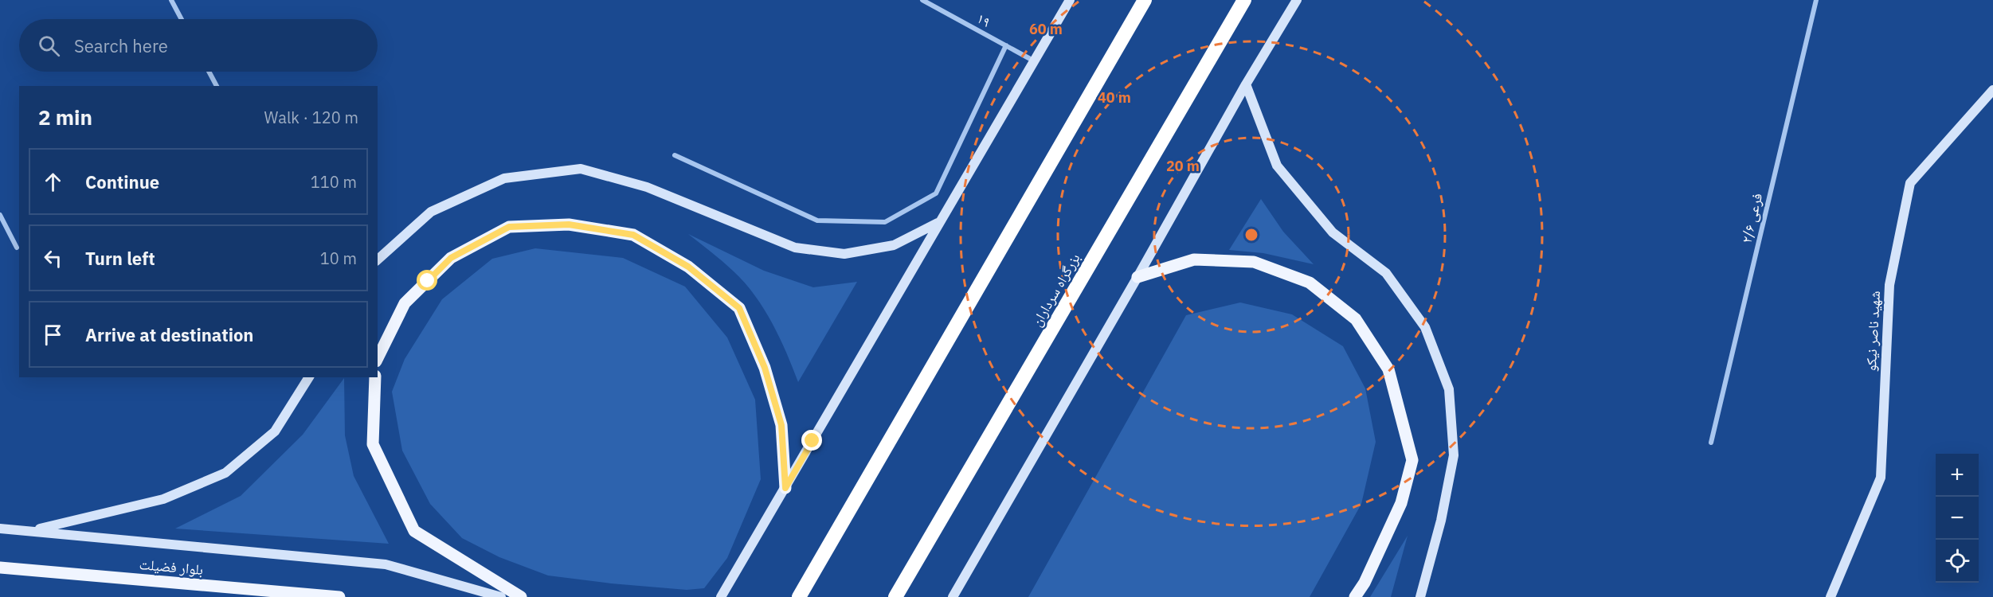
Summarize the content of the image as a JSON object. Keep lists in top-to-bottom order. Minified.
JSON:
{"streets":{"highway":["بزرگراه سرداران"],"main road":["شهید ناصر نیکو","بلوار فضیلت"],"street":["۱۹","فرعی ۲/۶"]},"page":{"search":"Search here","heading":["2 min","Walk · 120 m"],"list":[["Continue","110 m"],["Turn left","10 m"],"Arrive at destination"],"map_buttons":["+","−"]},"rings":["60 m","40 m","20 m"]}
